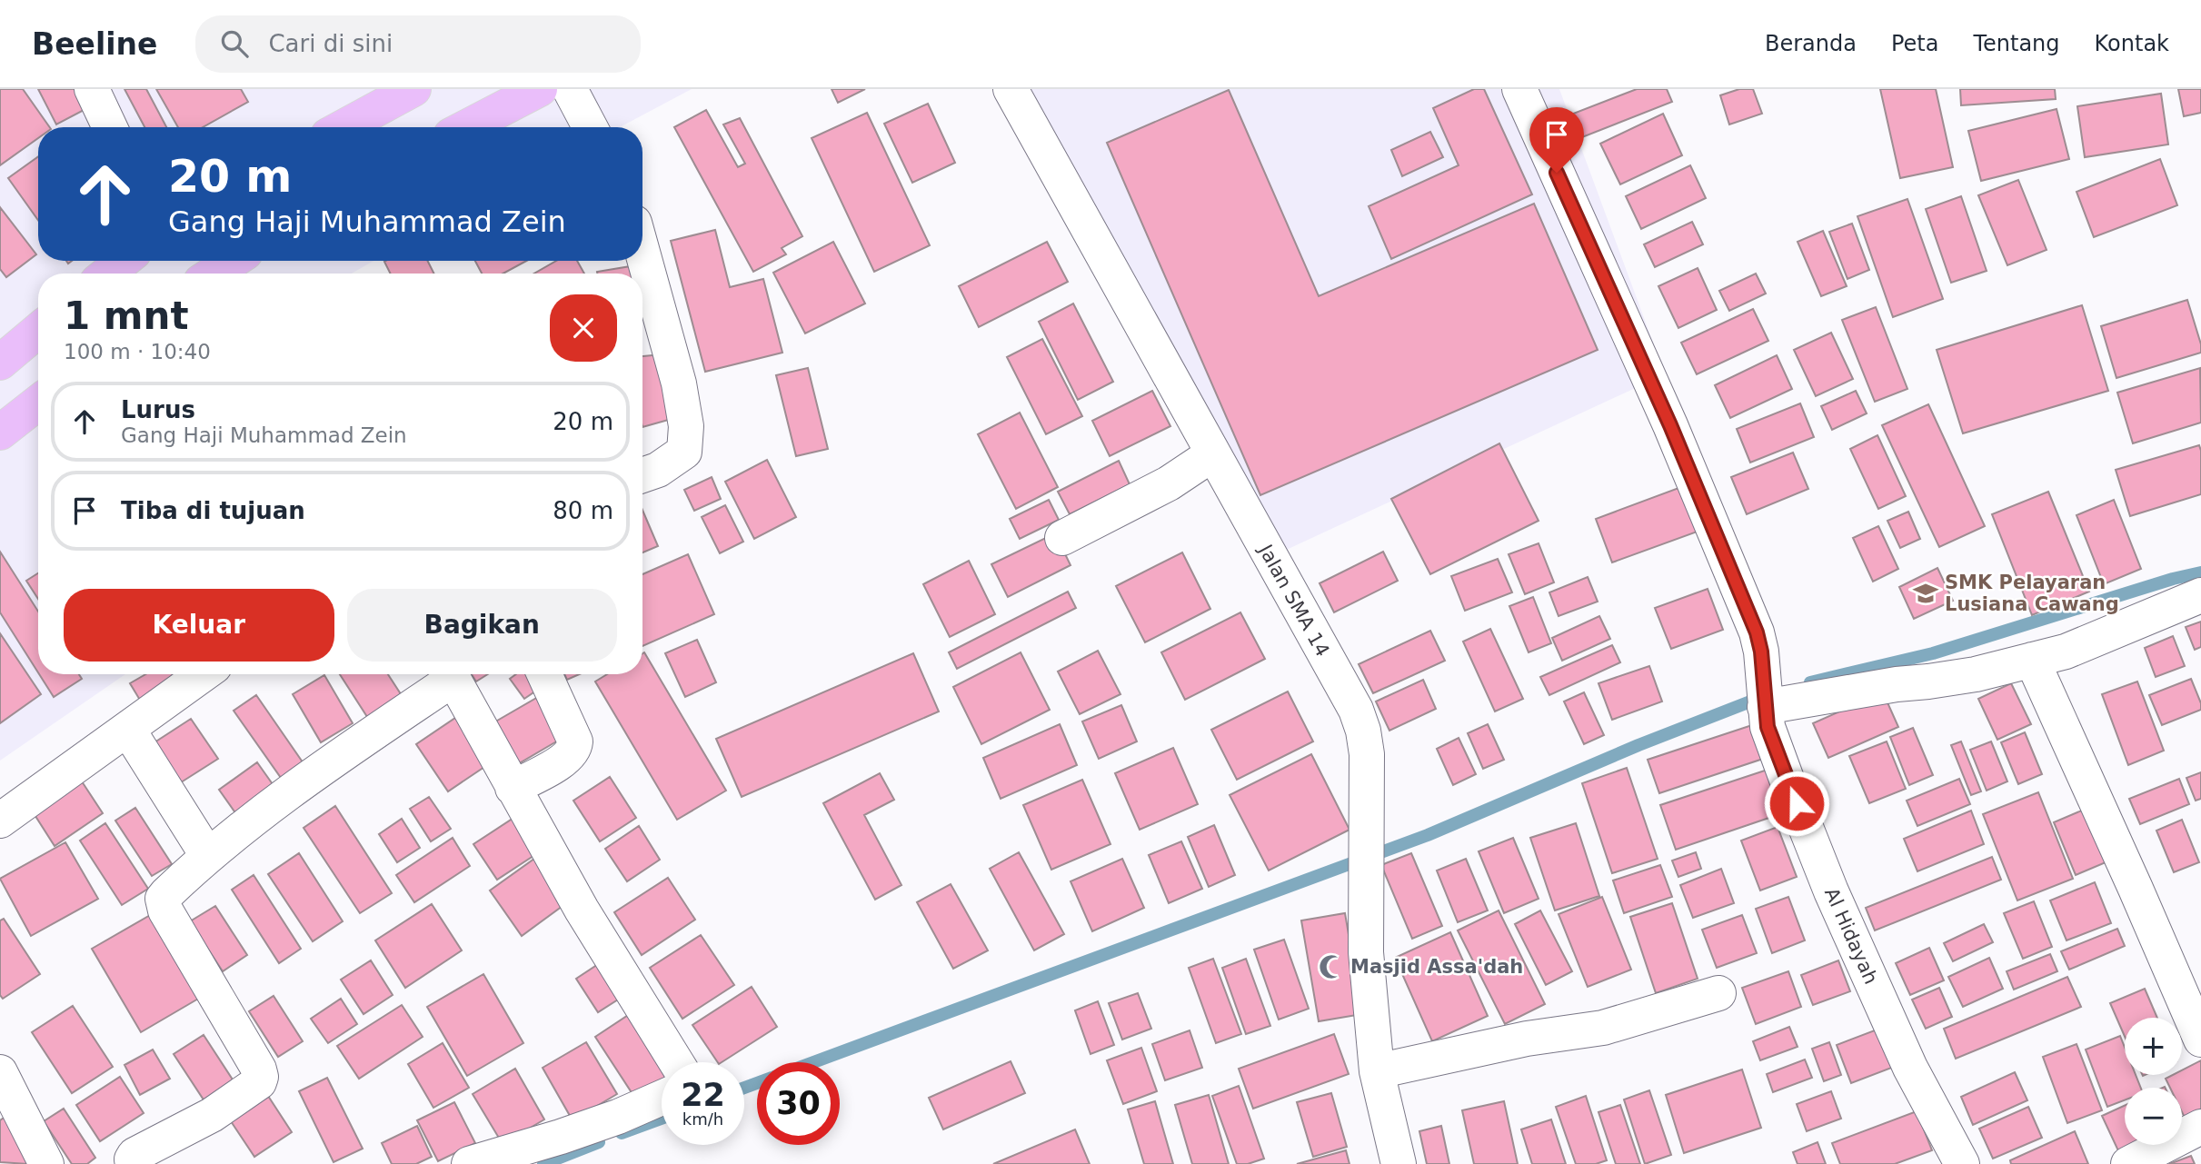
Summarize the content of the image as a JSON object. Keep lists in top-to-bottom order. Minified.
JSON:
{"streets":{"street":["Jalan SMA 14","Al Hidayah"]},"places":{"school or university":["SMK Pelayaran Lusiana Cawang"],"mosque":["Masjid Assa'dah"]},"page":{"header":"Beeline","search":"Cari di sini","nav":["Beranda","Peta","Tentang","Kontak"],"turn":["20 m","Gang Haji Muhammad Zein"],"heading":["1 mnt","100 m · 10:40"],"list":[{"name":"Lurus","note":"Gang Haji Muhammad Zein","value":"20 m"},{"name":"Tiba di tujuan","value":"80 m"}],"buttons":["Keluar","Bagikan"],"map_buttons":["+","−"],"speed":"22 km/h","limit":"30"}}
